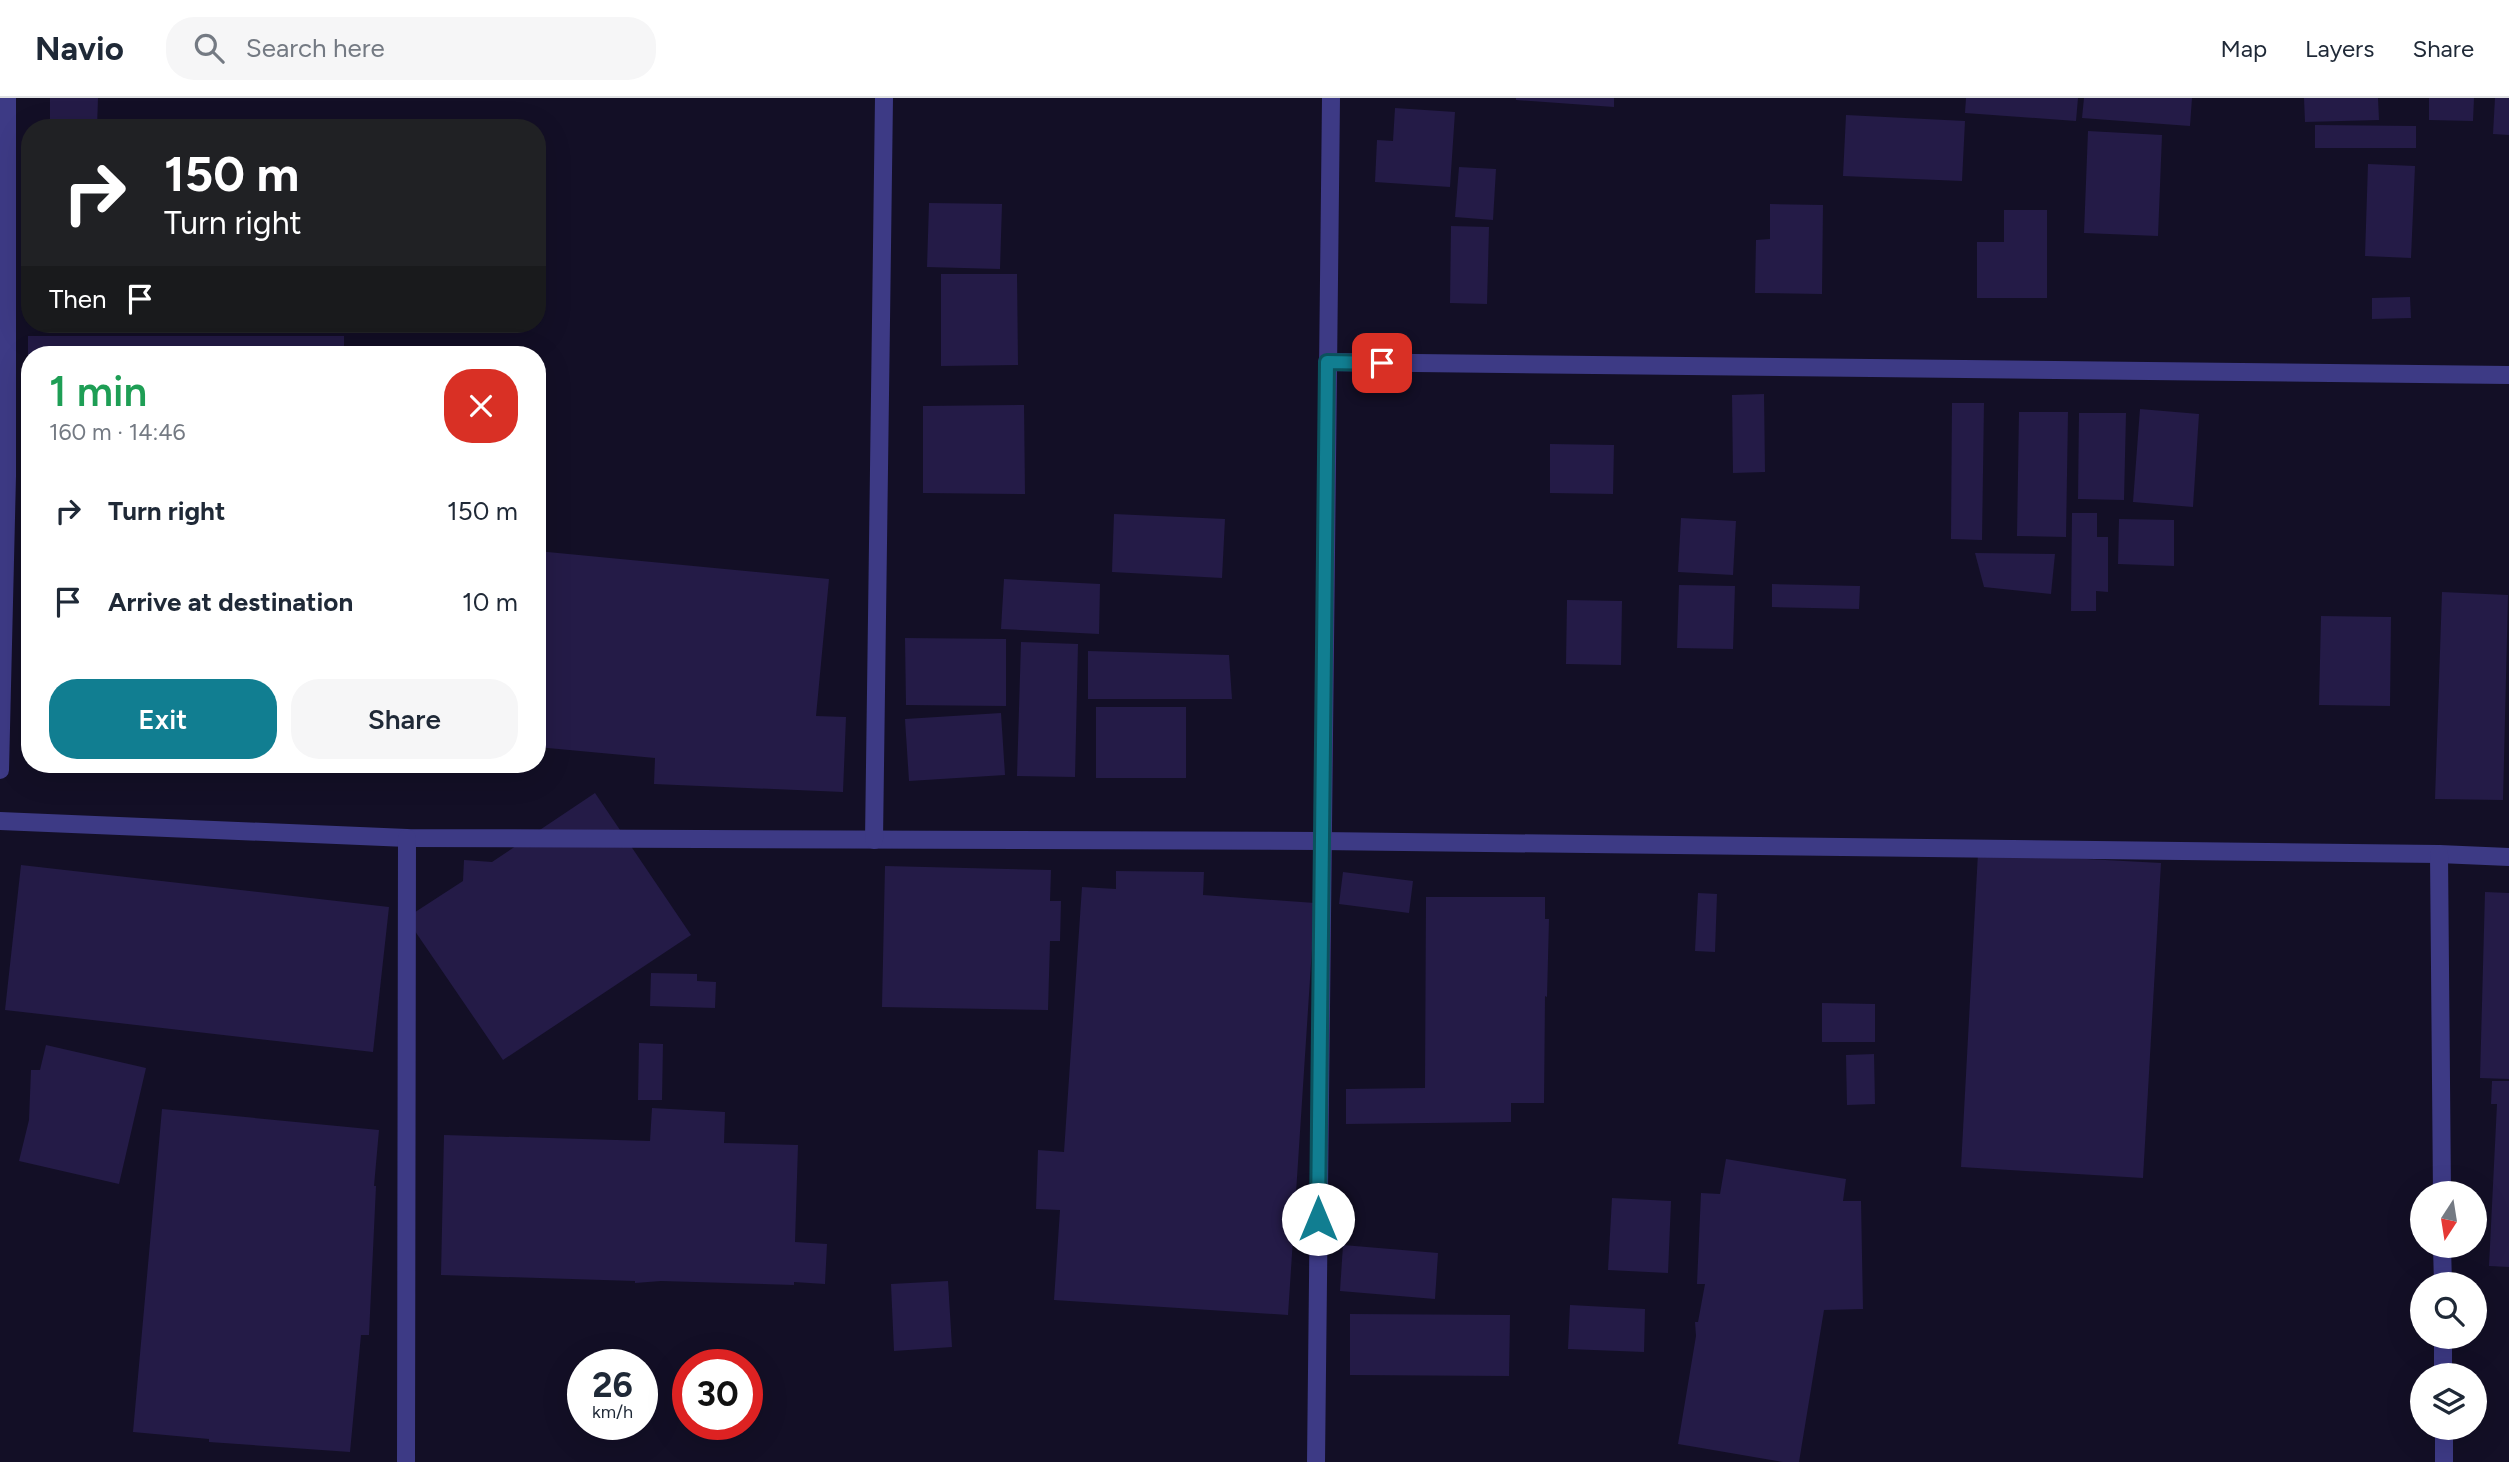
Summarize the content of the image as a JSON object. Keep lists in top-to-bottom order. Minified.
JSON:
{"north":"bottom","page":{"header":"Navio","search":"Search here","nav":["Map","Layers","Share"],"turn":["150 m","Turn right"],"then":"Then","heading":["1 min","160 m · 14:46"],"list":[{"name":"Turn right","value":"150 m"},{"name":"Arrive at destination","value":"10 m"}],"buttons":["Exit","Share"],"speed":"26 km/h","limit":"30"}}
